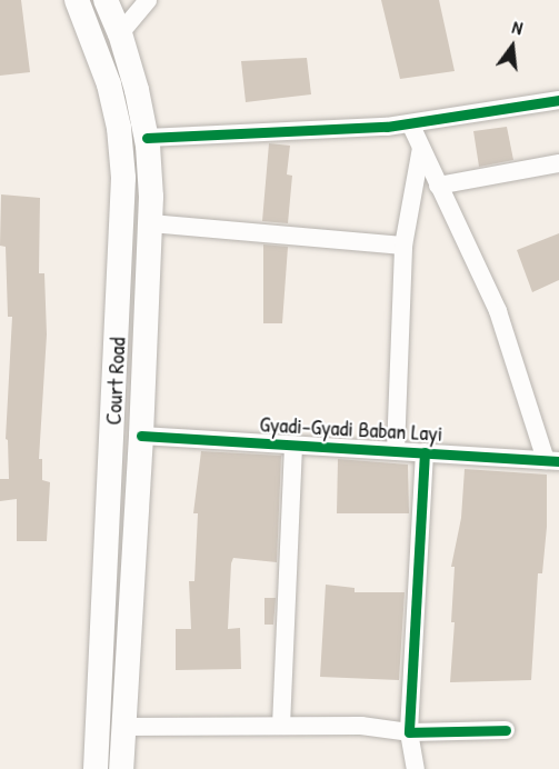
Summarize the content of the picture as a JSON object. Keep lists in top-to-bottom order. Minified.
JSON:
{"streets":{"main road":["Court Road"],"street":["Gyadi-Gyadi Baban Layi"]},"crossings":[["Court Road","Gyadi-Gyadi Baban Layi"]],"north":"top"}
